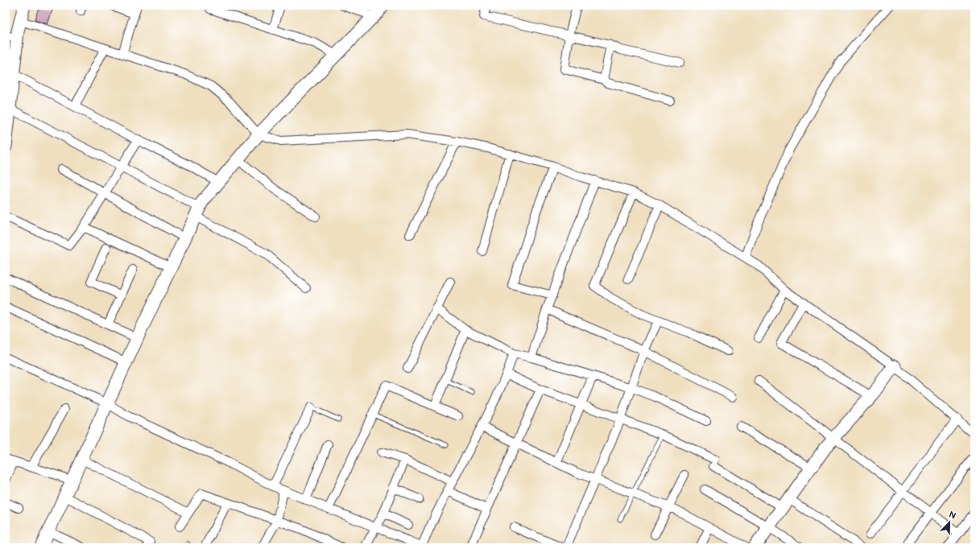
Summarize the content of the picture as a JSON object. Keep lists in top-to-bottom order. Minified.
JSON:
{"north":"top right"}
